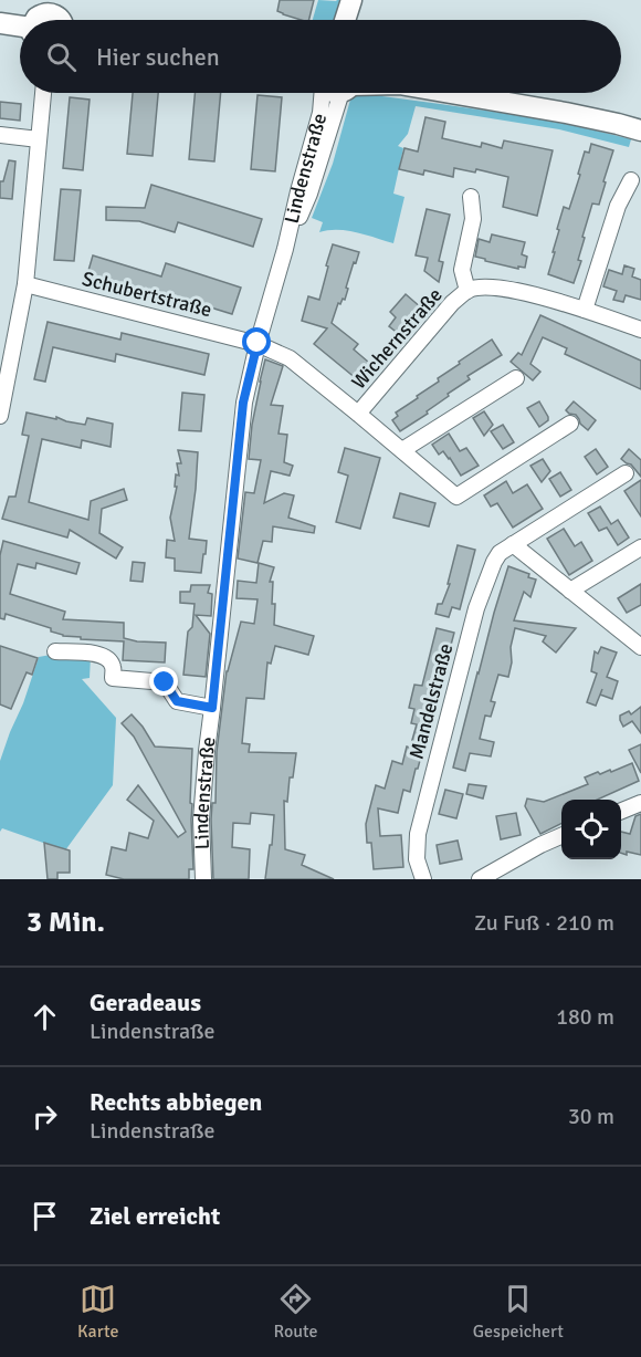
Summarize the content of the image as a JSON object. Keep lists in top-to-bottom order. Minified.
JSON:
{"streets":{"street":["Lindenstraße","Schubertstraße","Wichernstraße","Mandelstraße"]},"crossings":[["Lindenstraße","Schubertstraße"],["Schubertstraße","Wichernstraße"]],"page":{"search":"Hier suchen","heading":["3 Min.","Zu Fuß · 210 m"],"list":[["Geradeaus","Lindenstraße","180 m"],["Rechts abbiegen","Lindenstraße","30 m"],"Ziel erreicht"],"nav":["Karte","Route","Gespeichert"]}}
